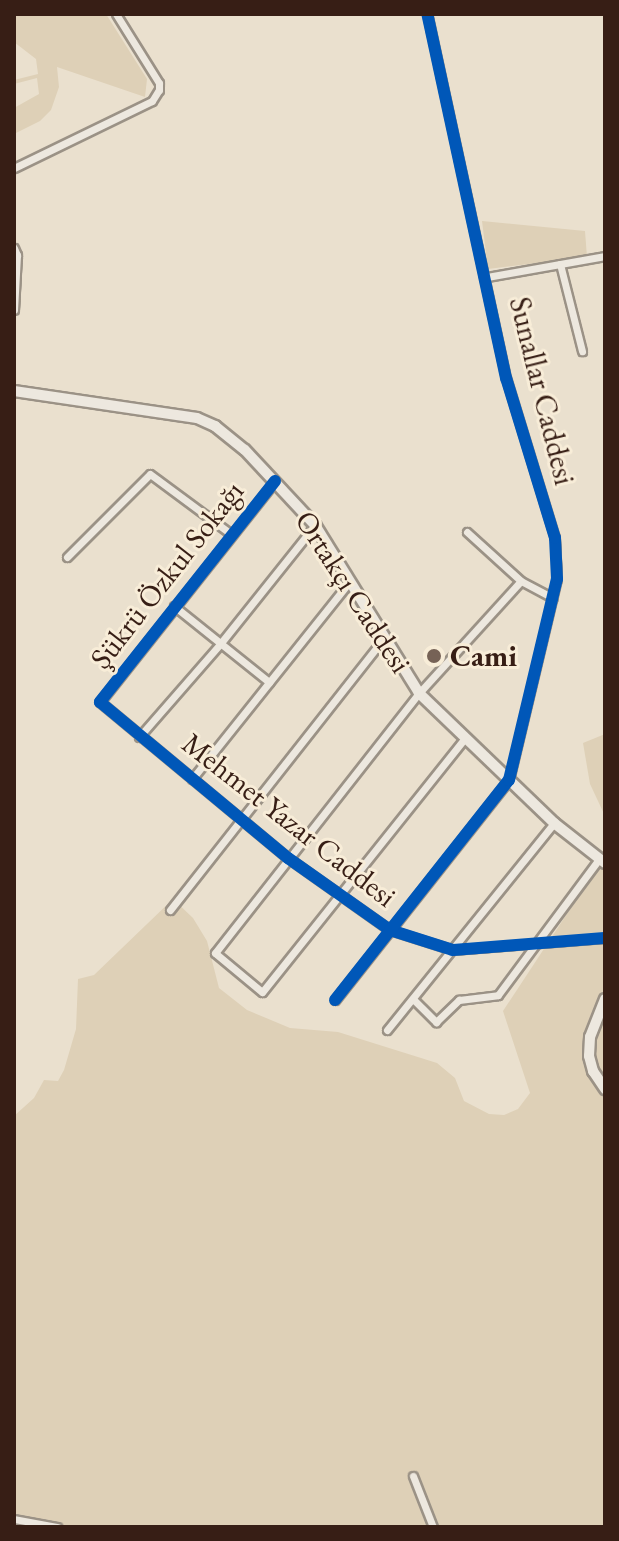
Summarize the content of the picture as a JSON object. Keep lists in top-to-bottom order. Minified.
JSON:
{"streets":{"street":["Sunallar Caddesi","Şükrü Özkul Sokağı","Ortakçı Caddesi","Mehmet Yazar Caddesi"]},"crossings":[["Sunallar Caddesi","Ortakçı Caddesi"],["Şükrü Özkul Sokağı","Ortakçı Caddesi"],["Şükrü Özkul Sokağı","Mehmet Yazar Caddesi"]],"places":["Cami"]}
